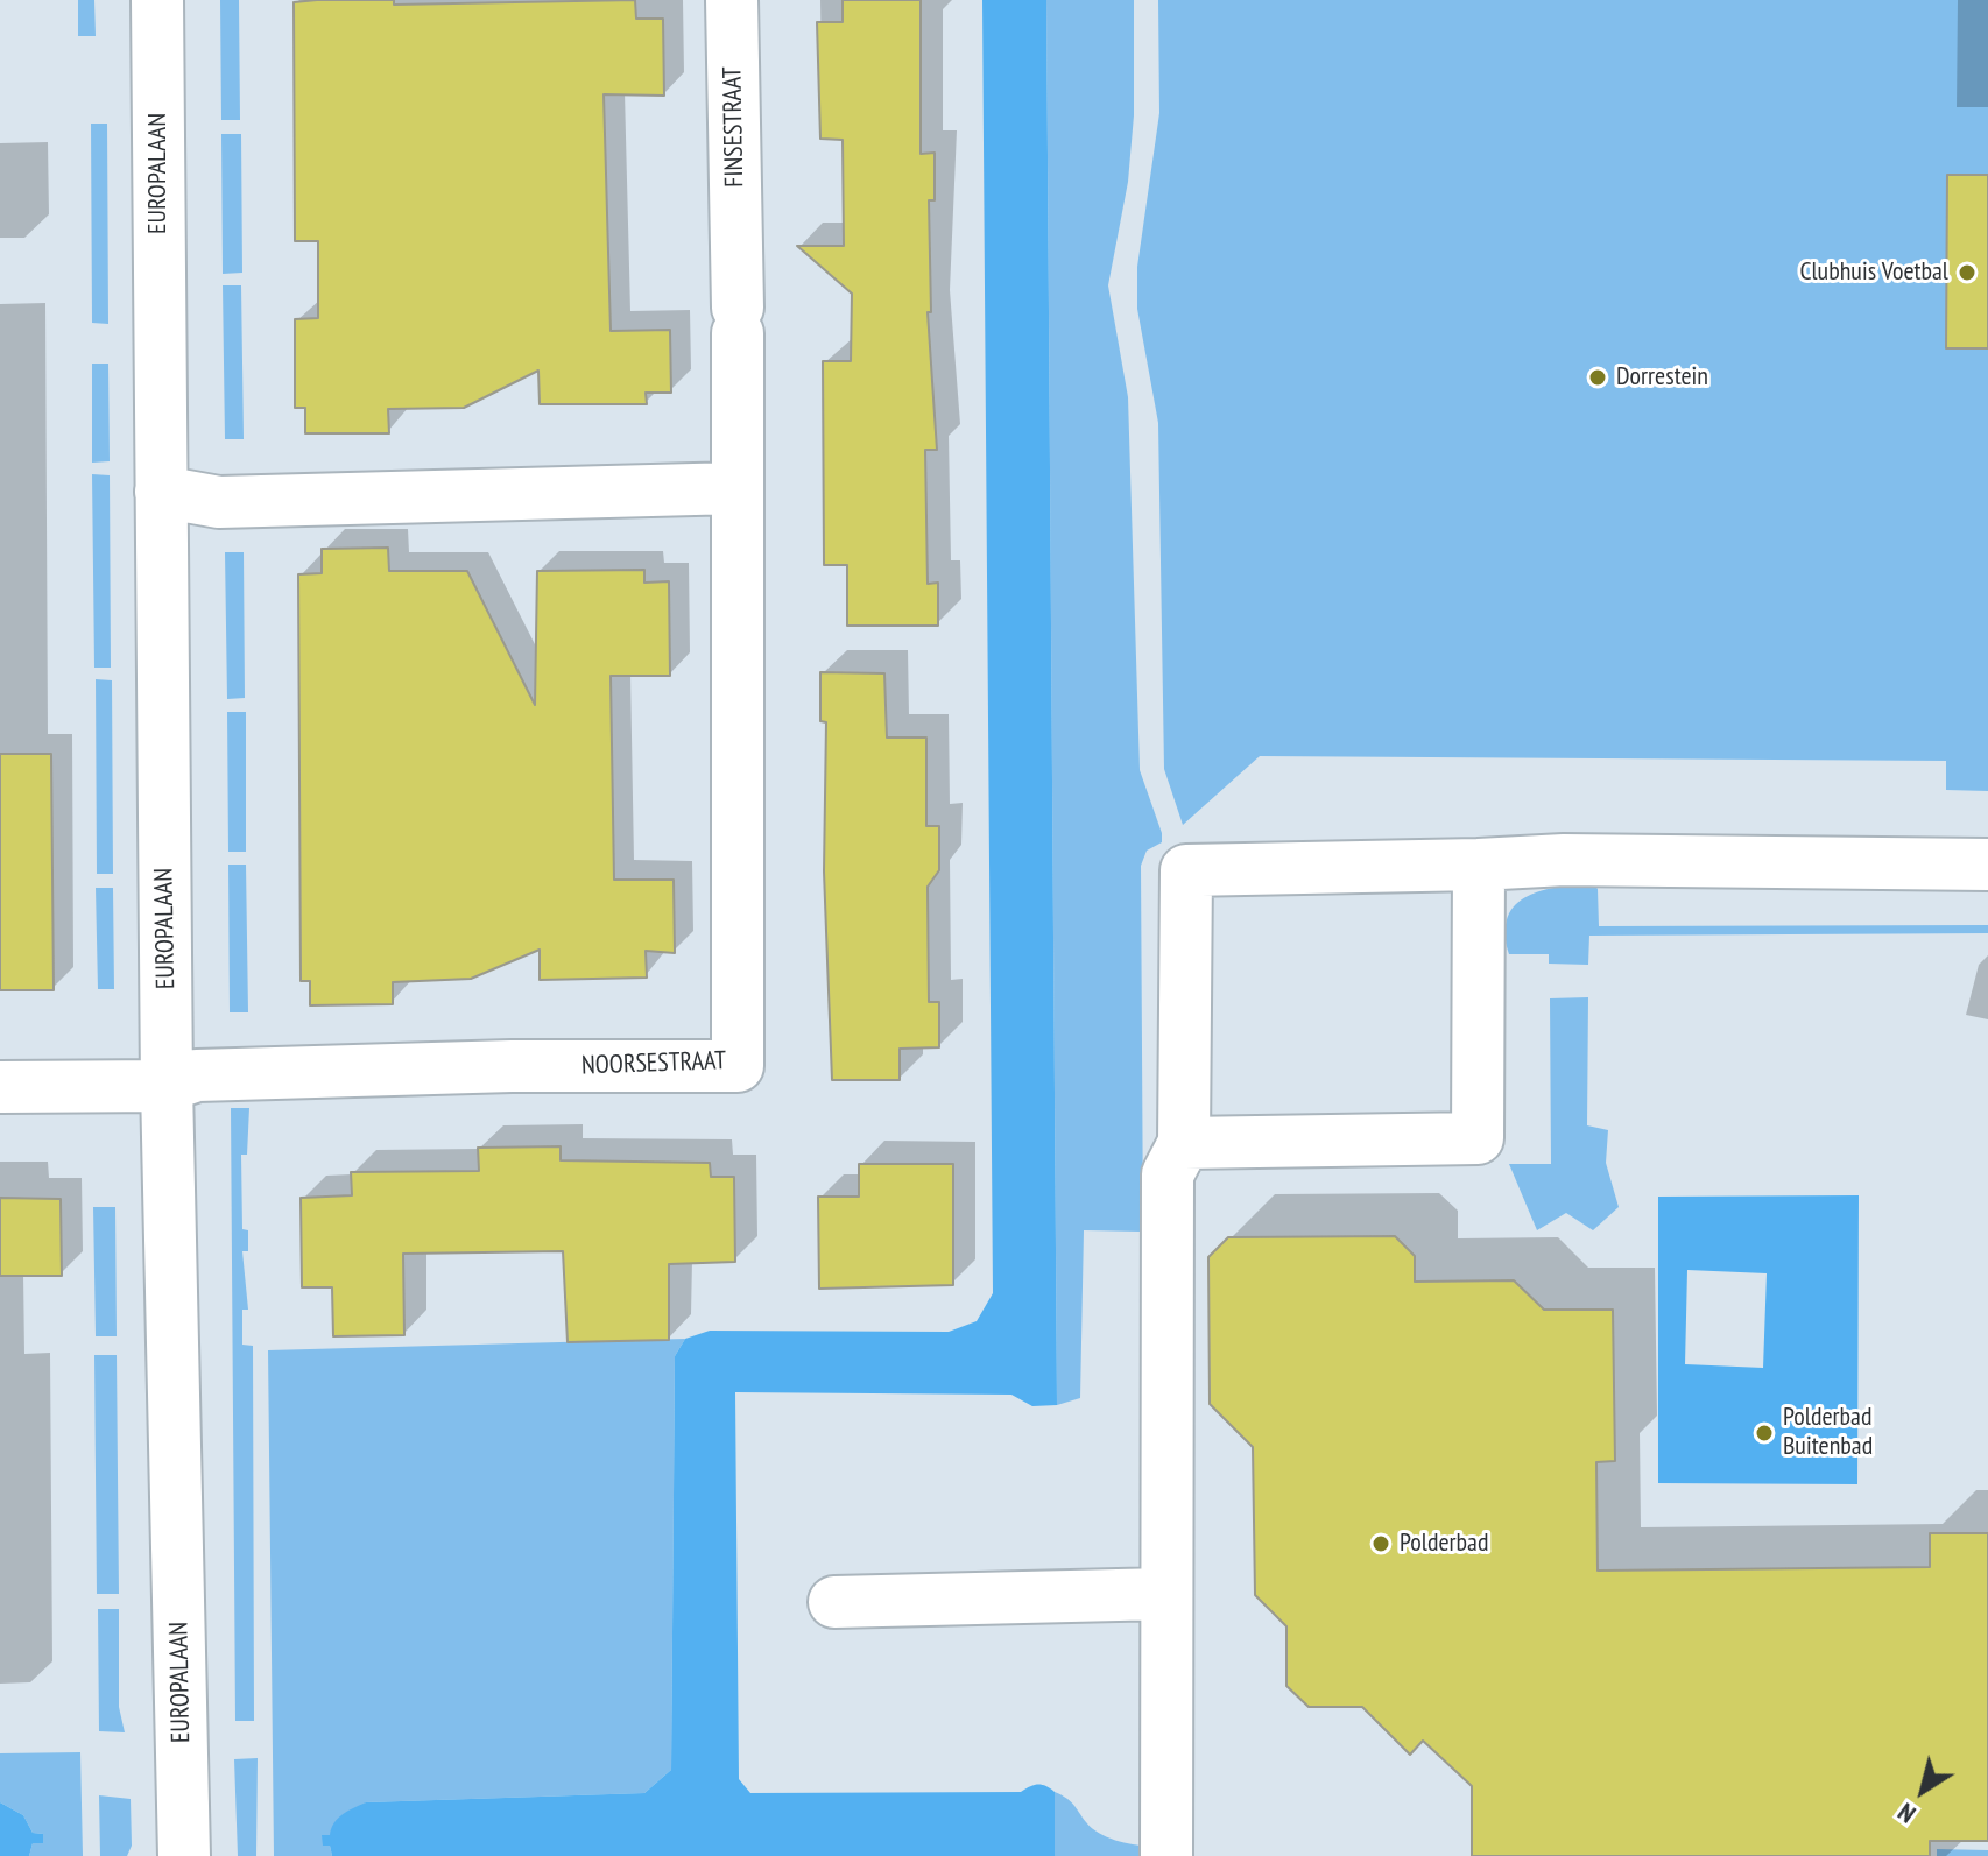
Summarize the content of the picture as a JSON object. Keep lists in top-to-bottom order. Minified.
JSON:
{"streets":{"street":["FINSESTRAAT","EUROPALAAN","NOORSESTRAAT"]},"crossings":[["FINSESTRAAT","NOORSESTRAAT"],["EUROPALAAN","NOORSESTRAAT"]],"places":["Clubhuis Voetbal","Dorrestein","Polderbad Buitenbad","Polderbad"],"north":"bottom left"}
